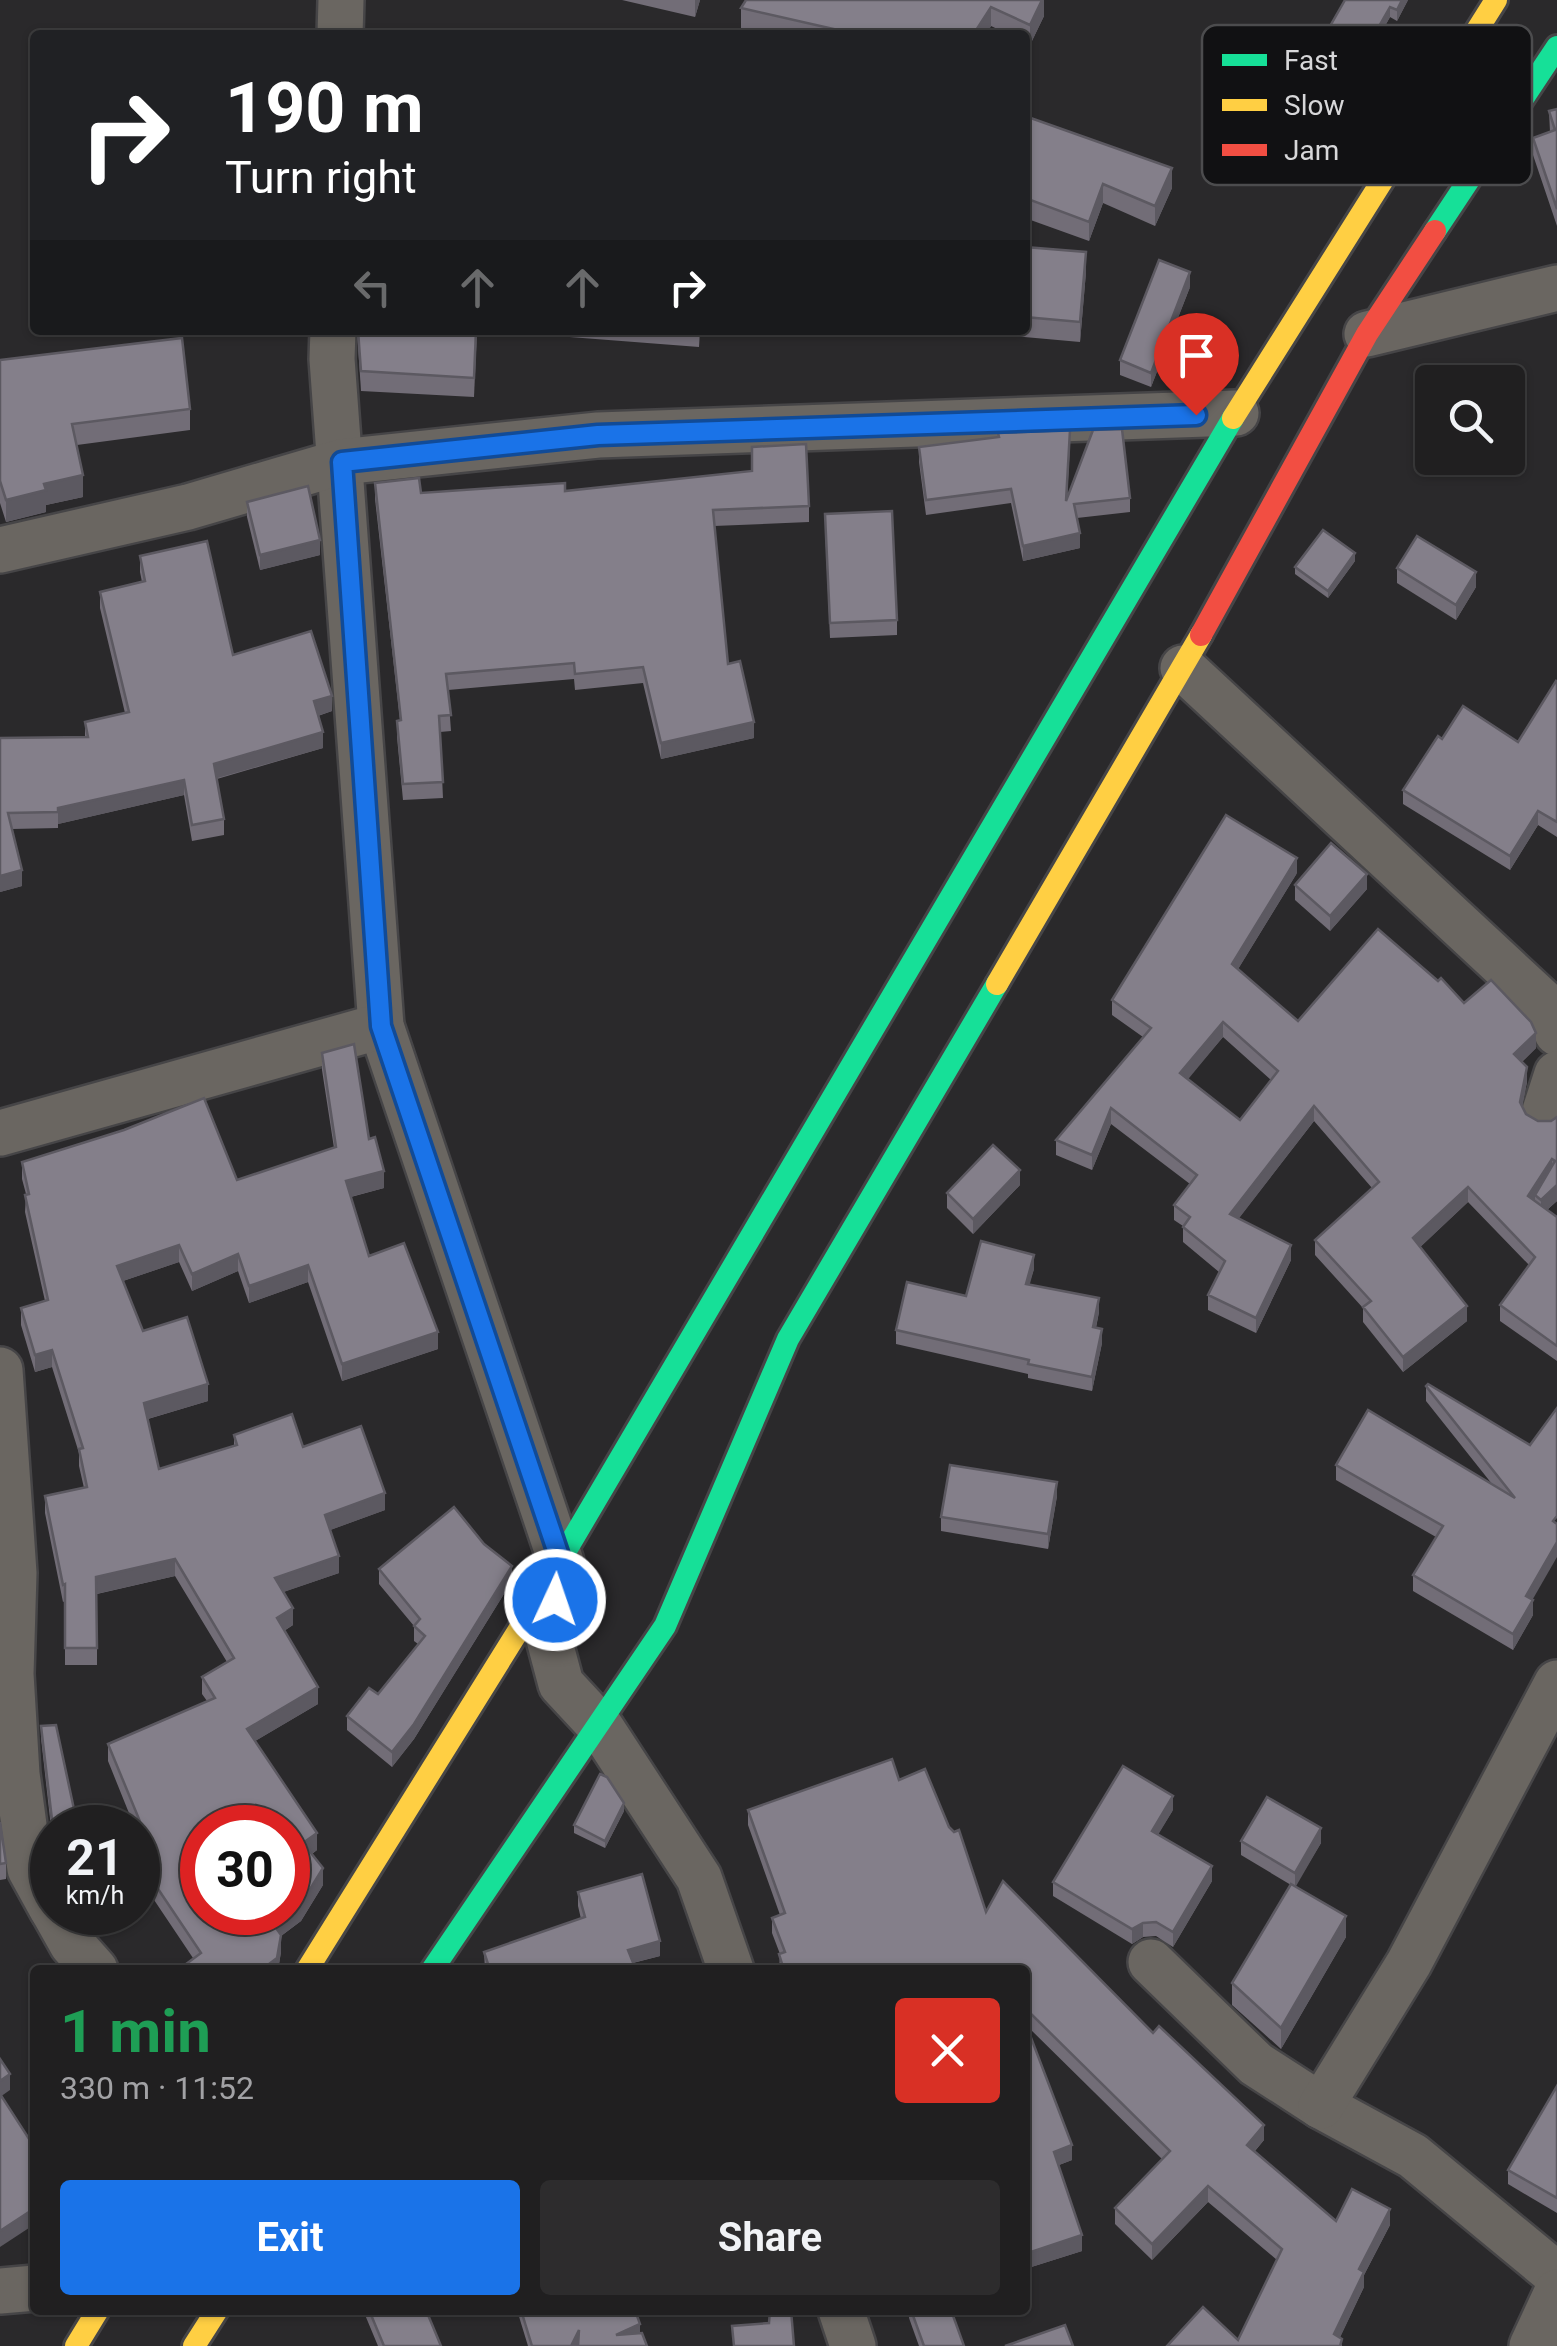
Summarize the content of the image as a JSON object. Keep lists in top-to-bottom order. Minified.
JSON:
{"legend":["Fast","Slow","Jam"],"page":{"turn":["190 m","Turn right"],"speed":"21 km/h","limit":"30","heading":["1 min","330 m · 11:52"],"buttons":["Exit","Share"]}}
